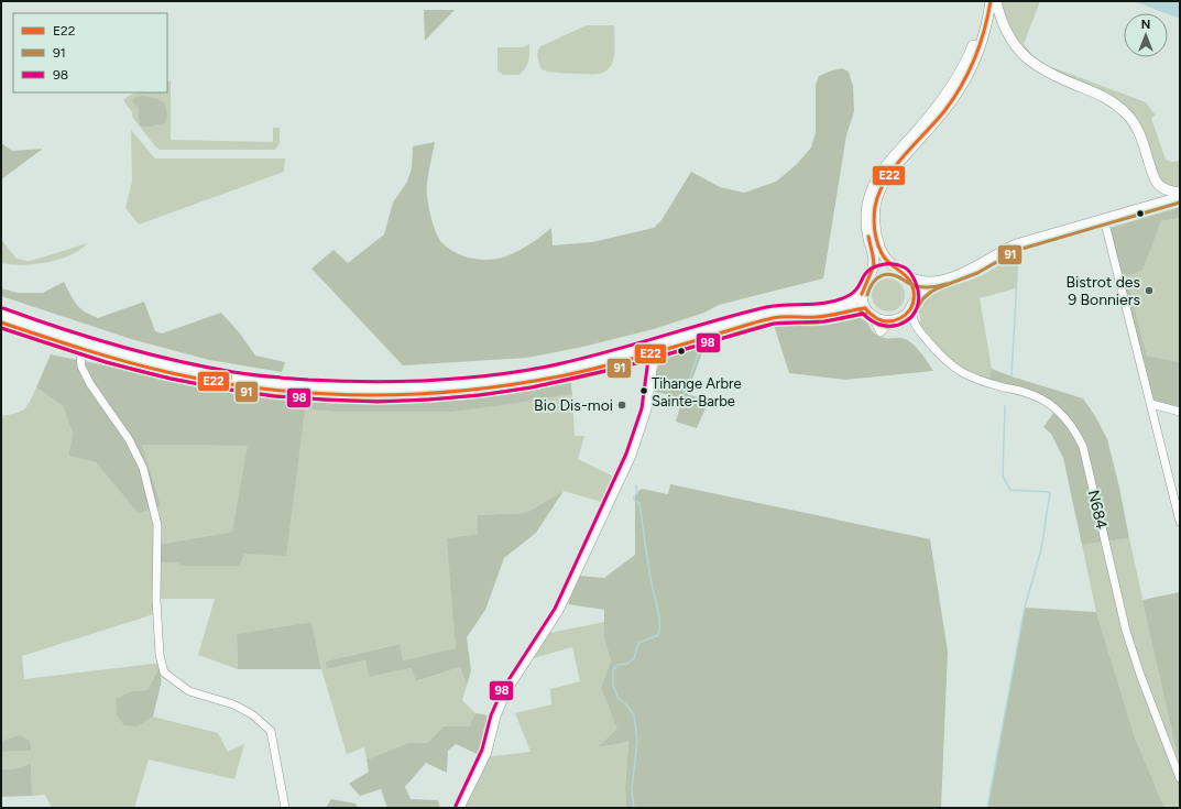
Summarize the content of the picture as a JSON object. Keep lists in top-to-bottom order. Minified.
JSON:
{"streets":{"street":["N684"]},"places":["Bistrot des 9 Bonniers","Tihange Arbre Sainte-Barbe","Bio Dis-moi"],"lines":["transit line E22","transit line 91","transit line 98"],"legend":["E22","91","98"],"north":"top"}
